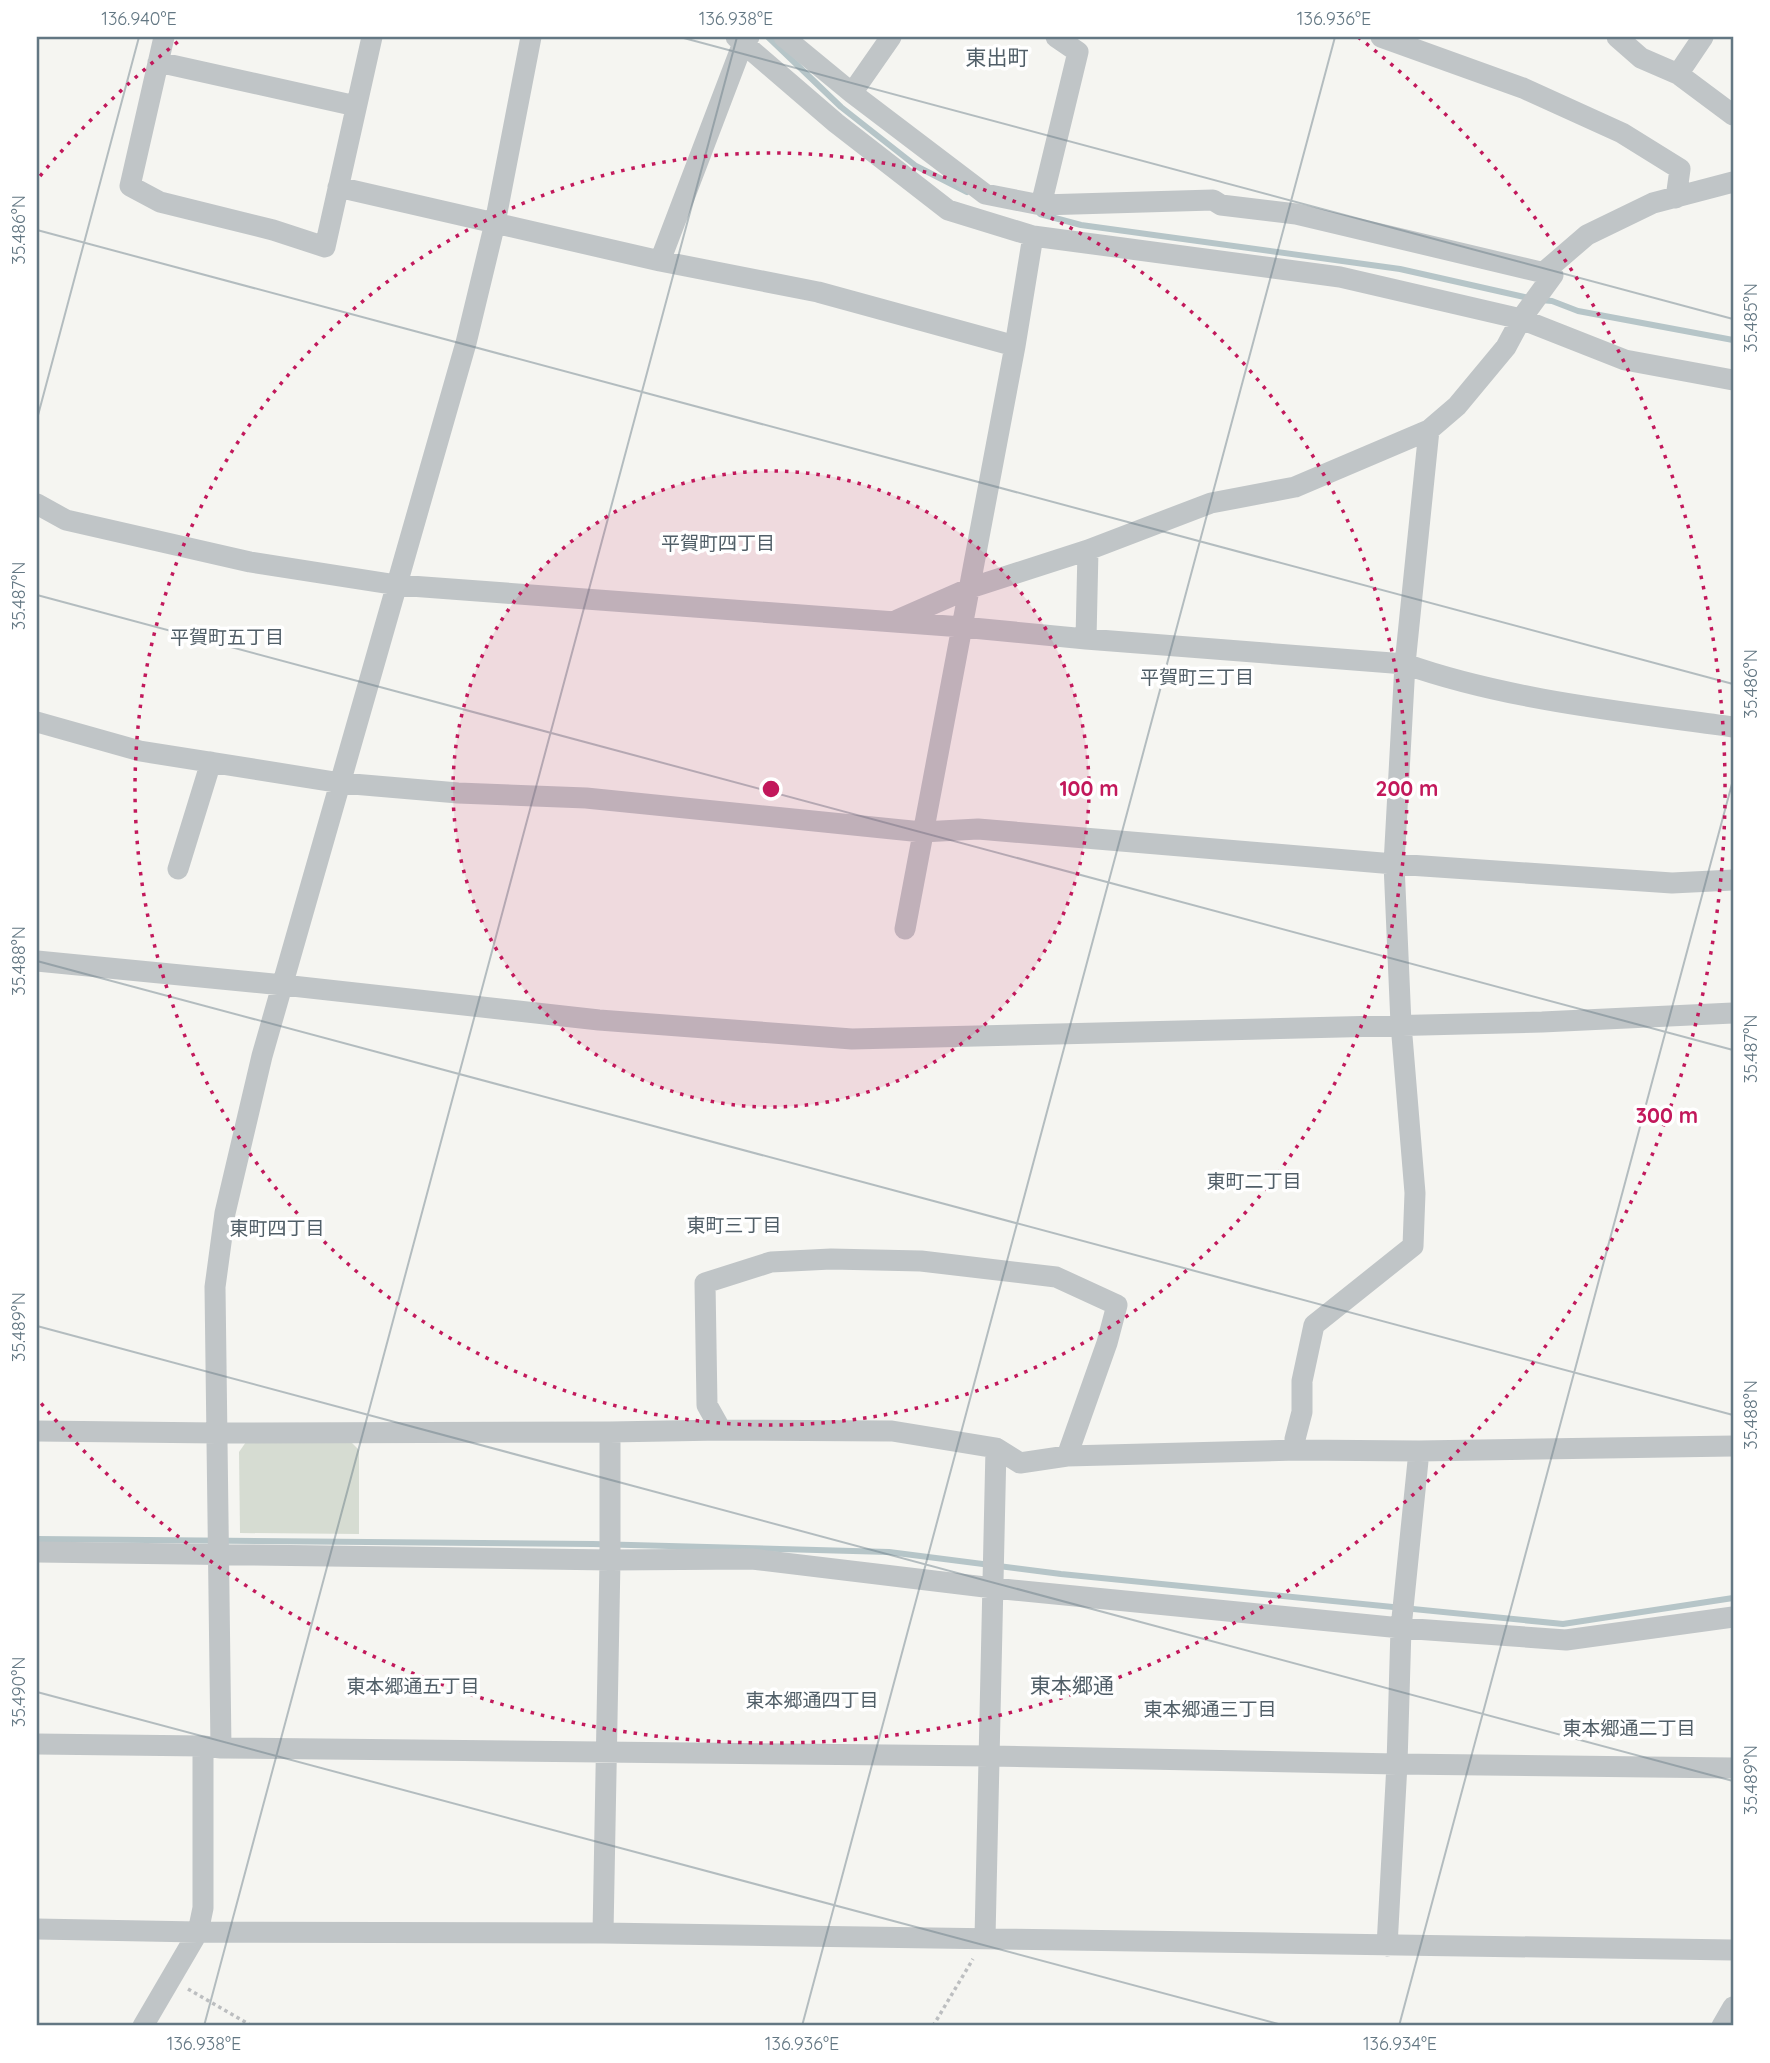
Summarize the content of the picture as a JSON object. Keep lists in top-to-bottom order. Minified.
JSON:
{"districts":["東出町","平賀町四丁目","平賀町五丁目","平賀町三丁目","東町二丁目","東町三丁目","東町四丁目","東本郷通","東本郷通五丁目","東本郷通四丁目","東本郷通三丁目","東本郷通二丁目"],"coordinates":["136.940°E","136.938°E","136.936°E","35.486°N","35.485°N","35.487°N","35.488°N","35.489°N","35.490°N","136.934°E"],"rings":["100 m","200 m","300 m"]}
